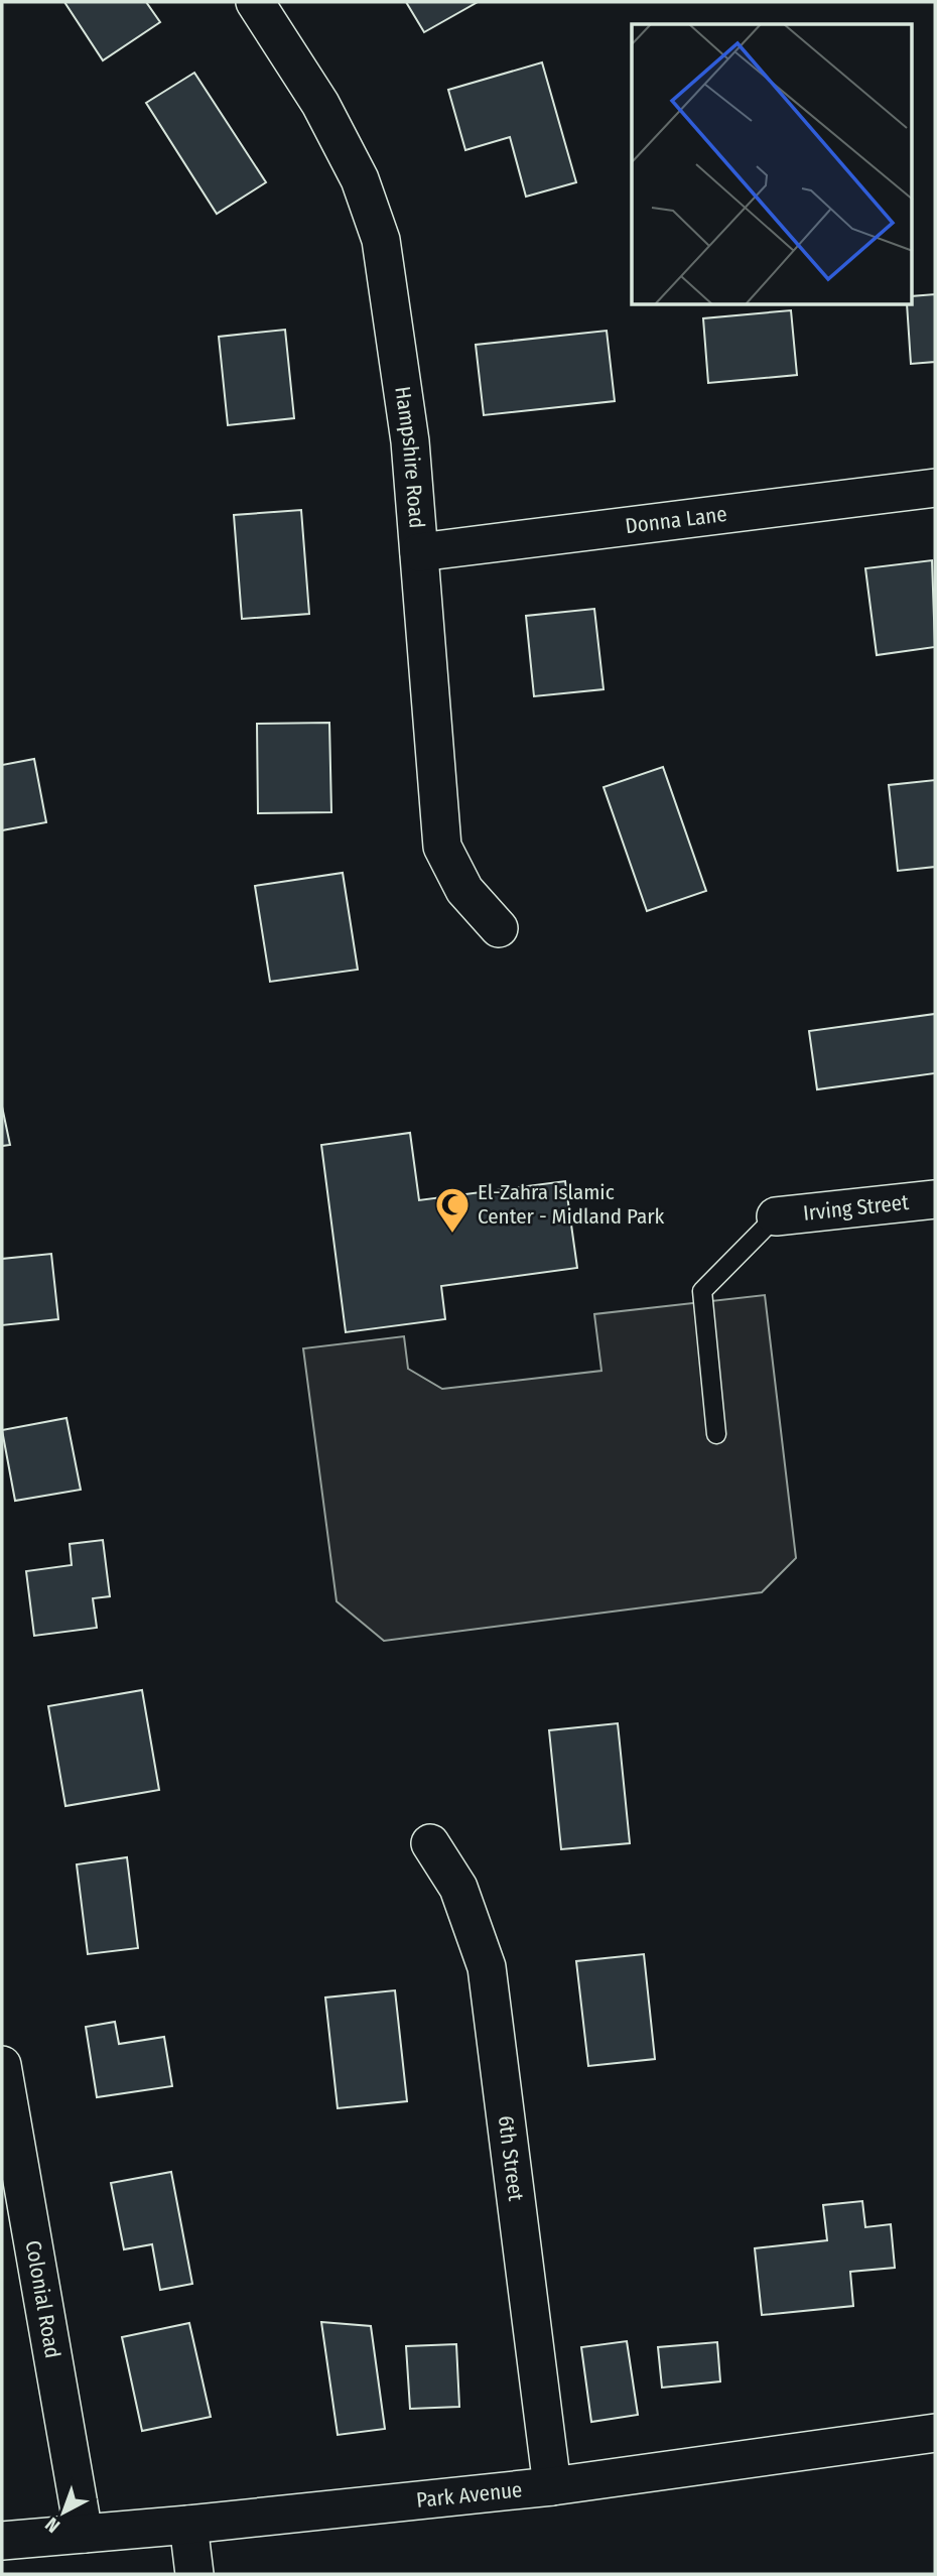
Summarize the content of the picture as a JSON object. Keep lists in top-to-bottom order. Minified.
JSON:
{"streets":{"street":["Hampshire Road","Donna Lane","Irving Street","6th Street","Colonial Road","Park Avenue"]},"crossings":[["Hampshire Road","Donna Lane"],["6th Street","Park Avenue"],["Colonial Road","Park Avenue"]],"places":{"mosque":["El-Zahra Islamic Center - Midland Park"]},"north":"bottom left"}
